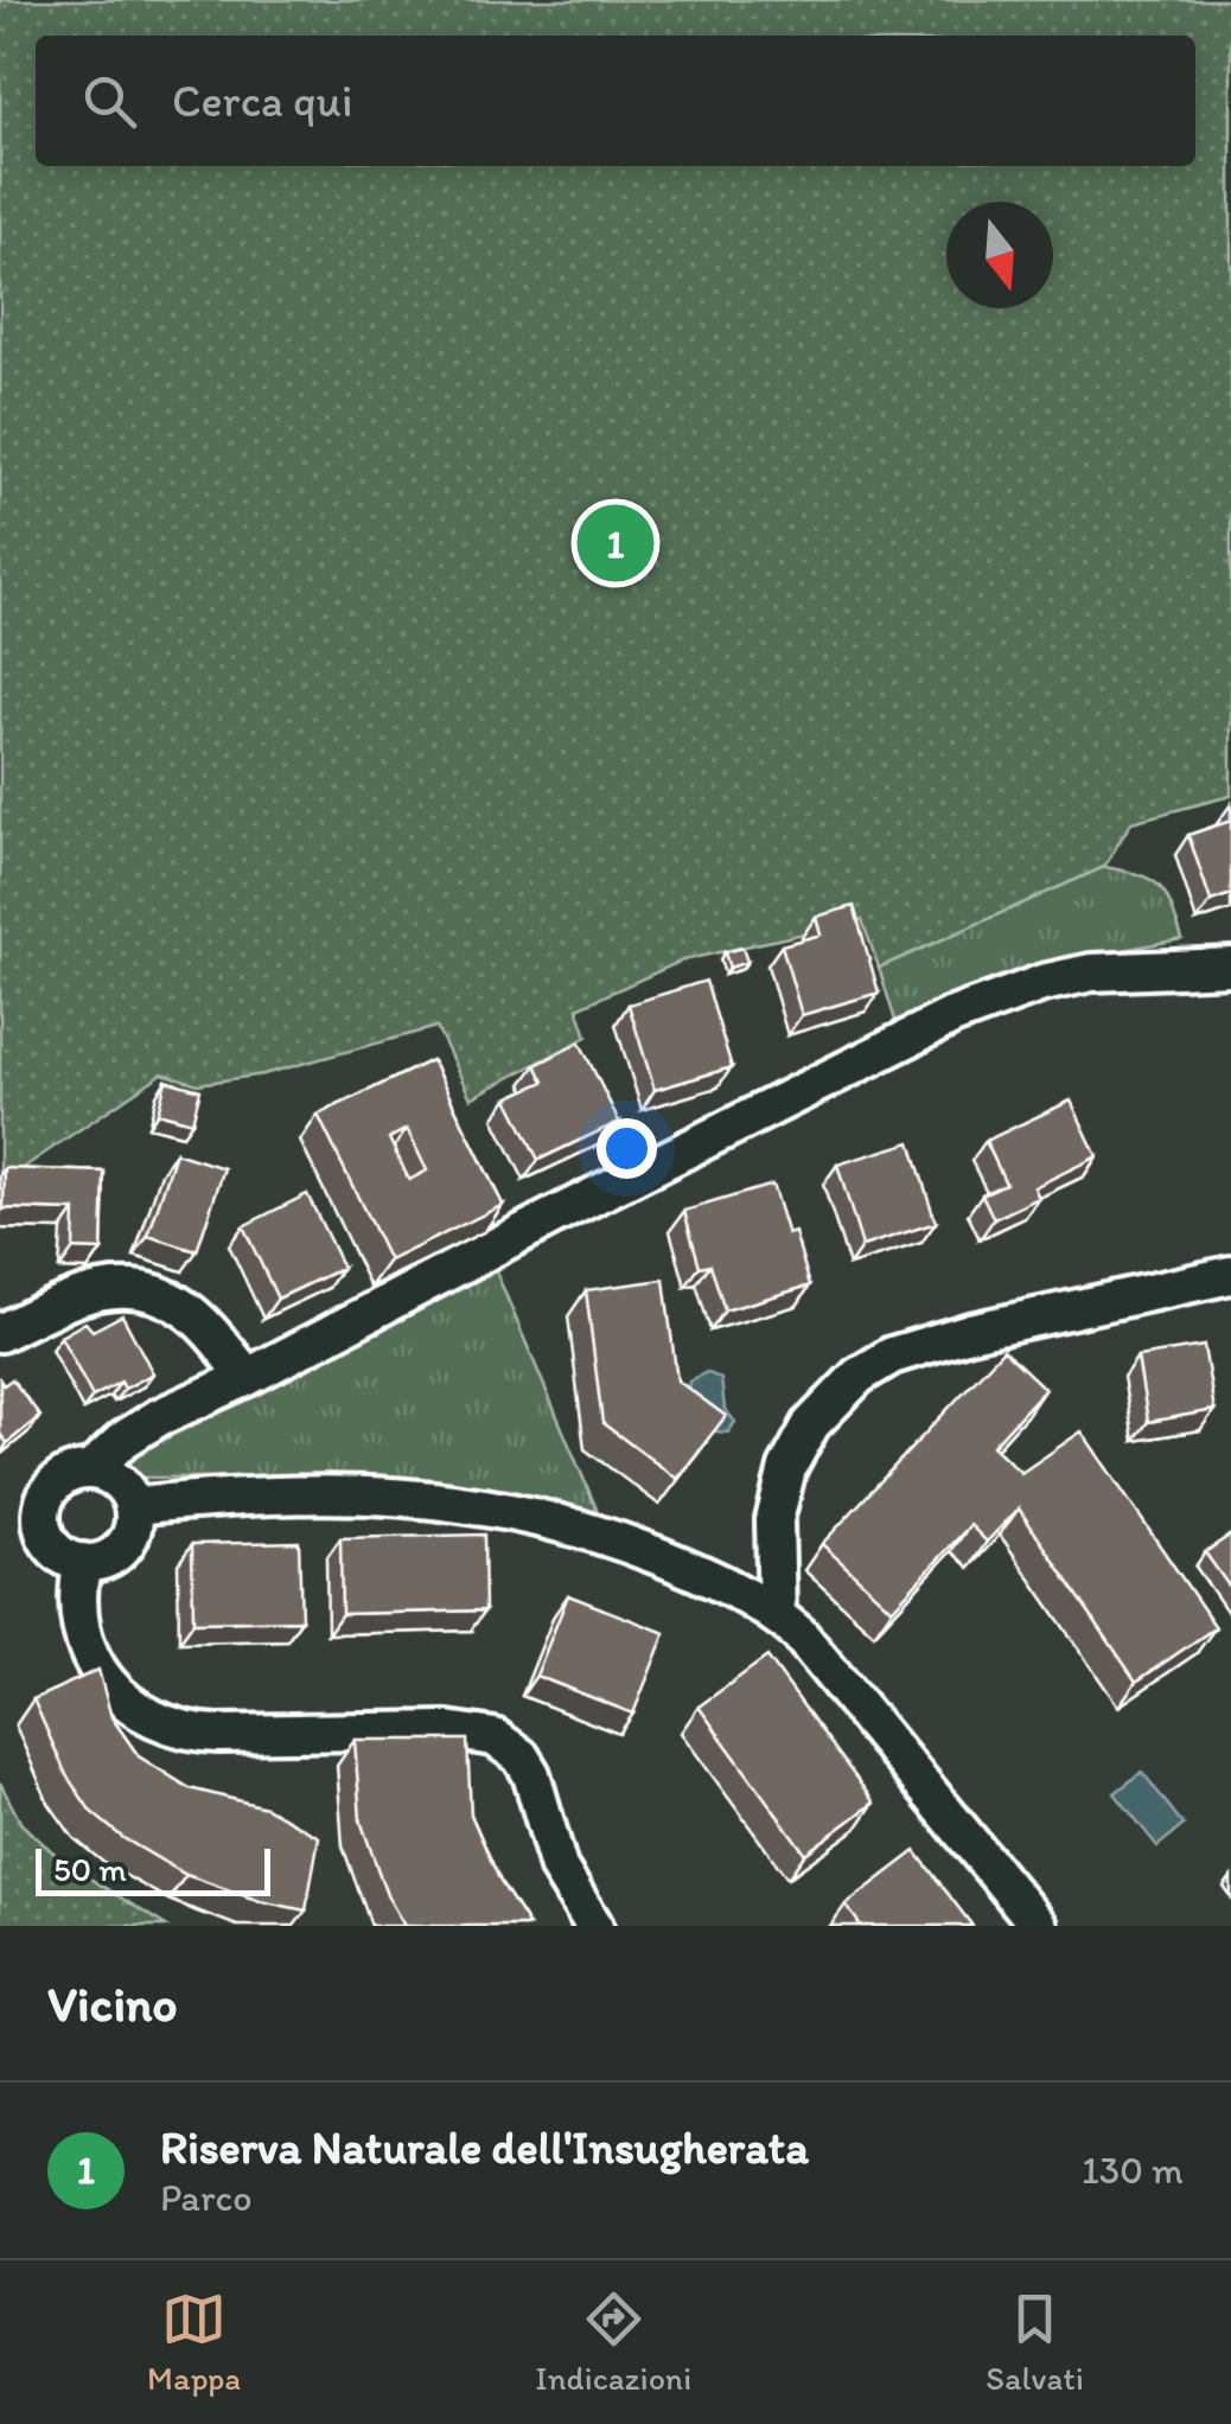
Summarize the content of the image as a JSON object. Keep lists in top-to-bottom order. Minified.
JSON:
{"scale_bar":"50 m","north":"bottom","page":{"search":"Cerca qui","pins":"1","scale":"50 m","heading":"Vicino","list":[{"mark":"1","name":"Riserva Naturale dell'Insugherata","note":"Parco","value":"130 m"}],"nav":["Mappa","Indicazioni","Salvati"]}}
